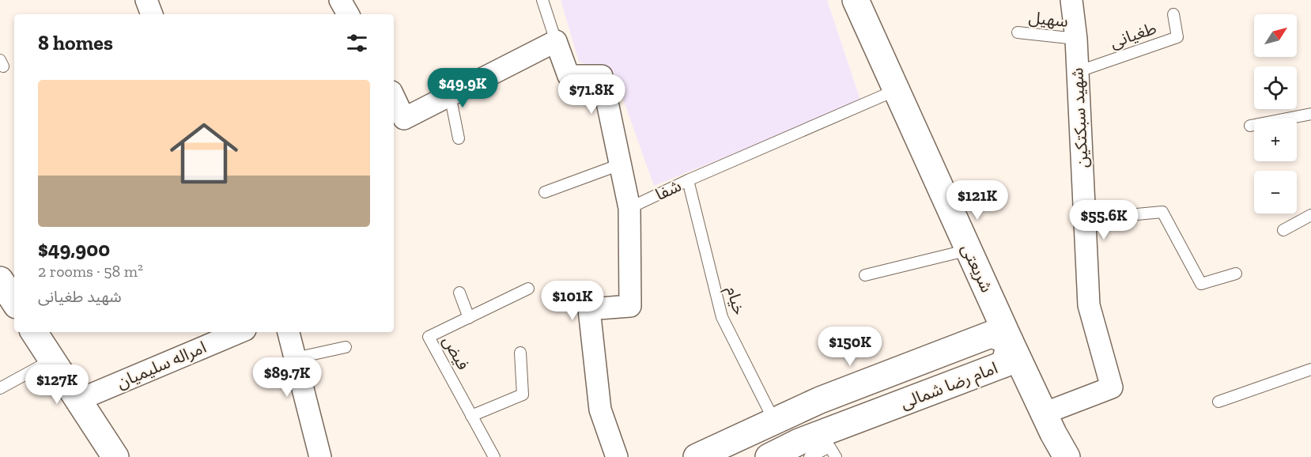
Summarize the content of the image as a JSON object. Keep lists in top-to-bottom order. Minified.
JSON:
{"streets":{"street":["شهید سبکتکین","شریعتی","امراله سلیمیان","امام رضا شمالی"],"lane":["سهیل","طغیانی","شفا","خیام","فیض"]},"crossings":[["سهیل","شهید سبکتکین"],["طغیانی","شهید سبکتکین"],["شهید سبکتکین","شریعتی"],["شفا","شریعتی"],["شفا","خیام"],["شریعتی","امام رضا شمالی"],["خیام","امام رضا شمالی"]],"north":"top right","page":{"map_buttons":["+","−"],"heading":"8 homes","price":["$49.9K","$71.8K","$121K","$55.6K","$101K","$150K","$89.7K","$127K"],"list":[{"name":"$49,900","note":"2 rooms · 58 m² · شهید طغیانی"}]}}
